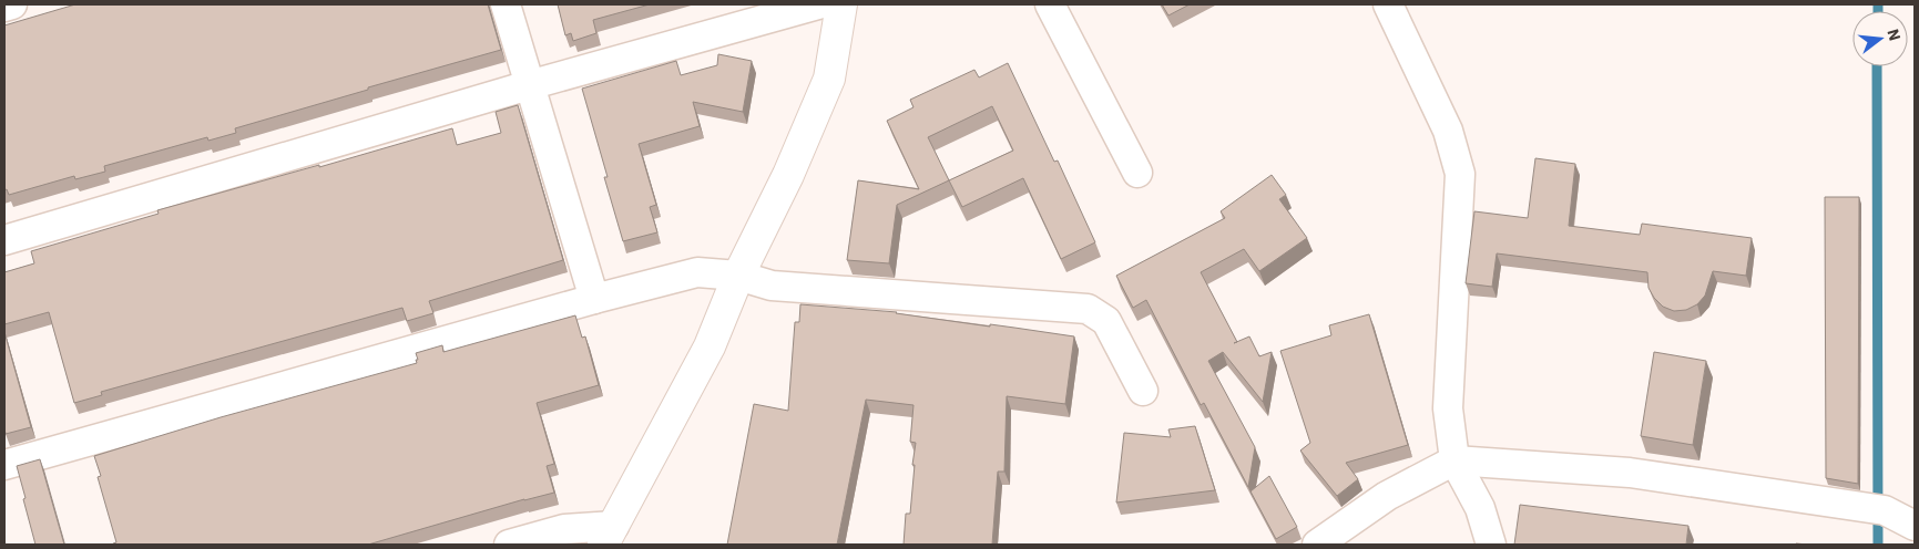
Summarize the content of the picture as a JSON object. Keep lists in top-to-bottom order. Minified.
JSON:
{"north":"right"}
